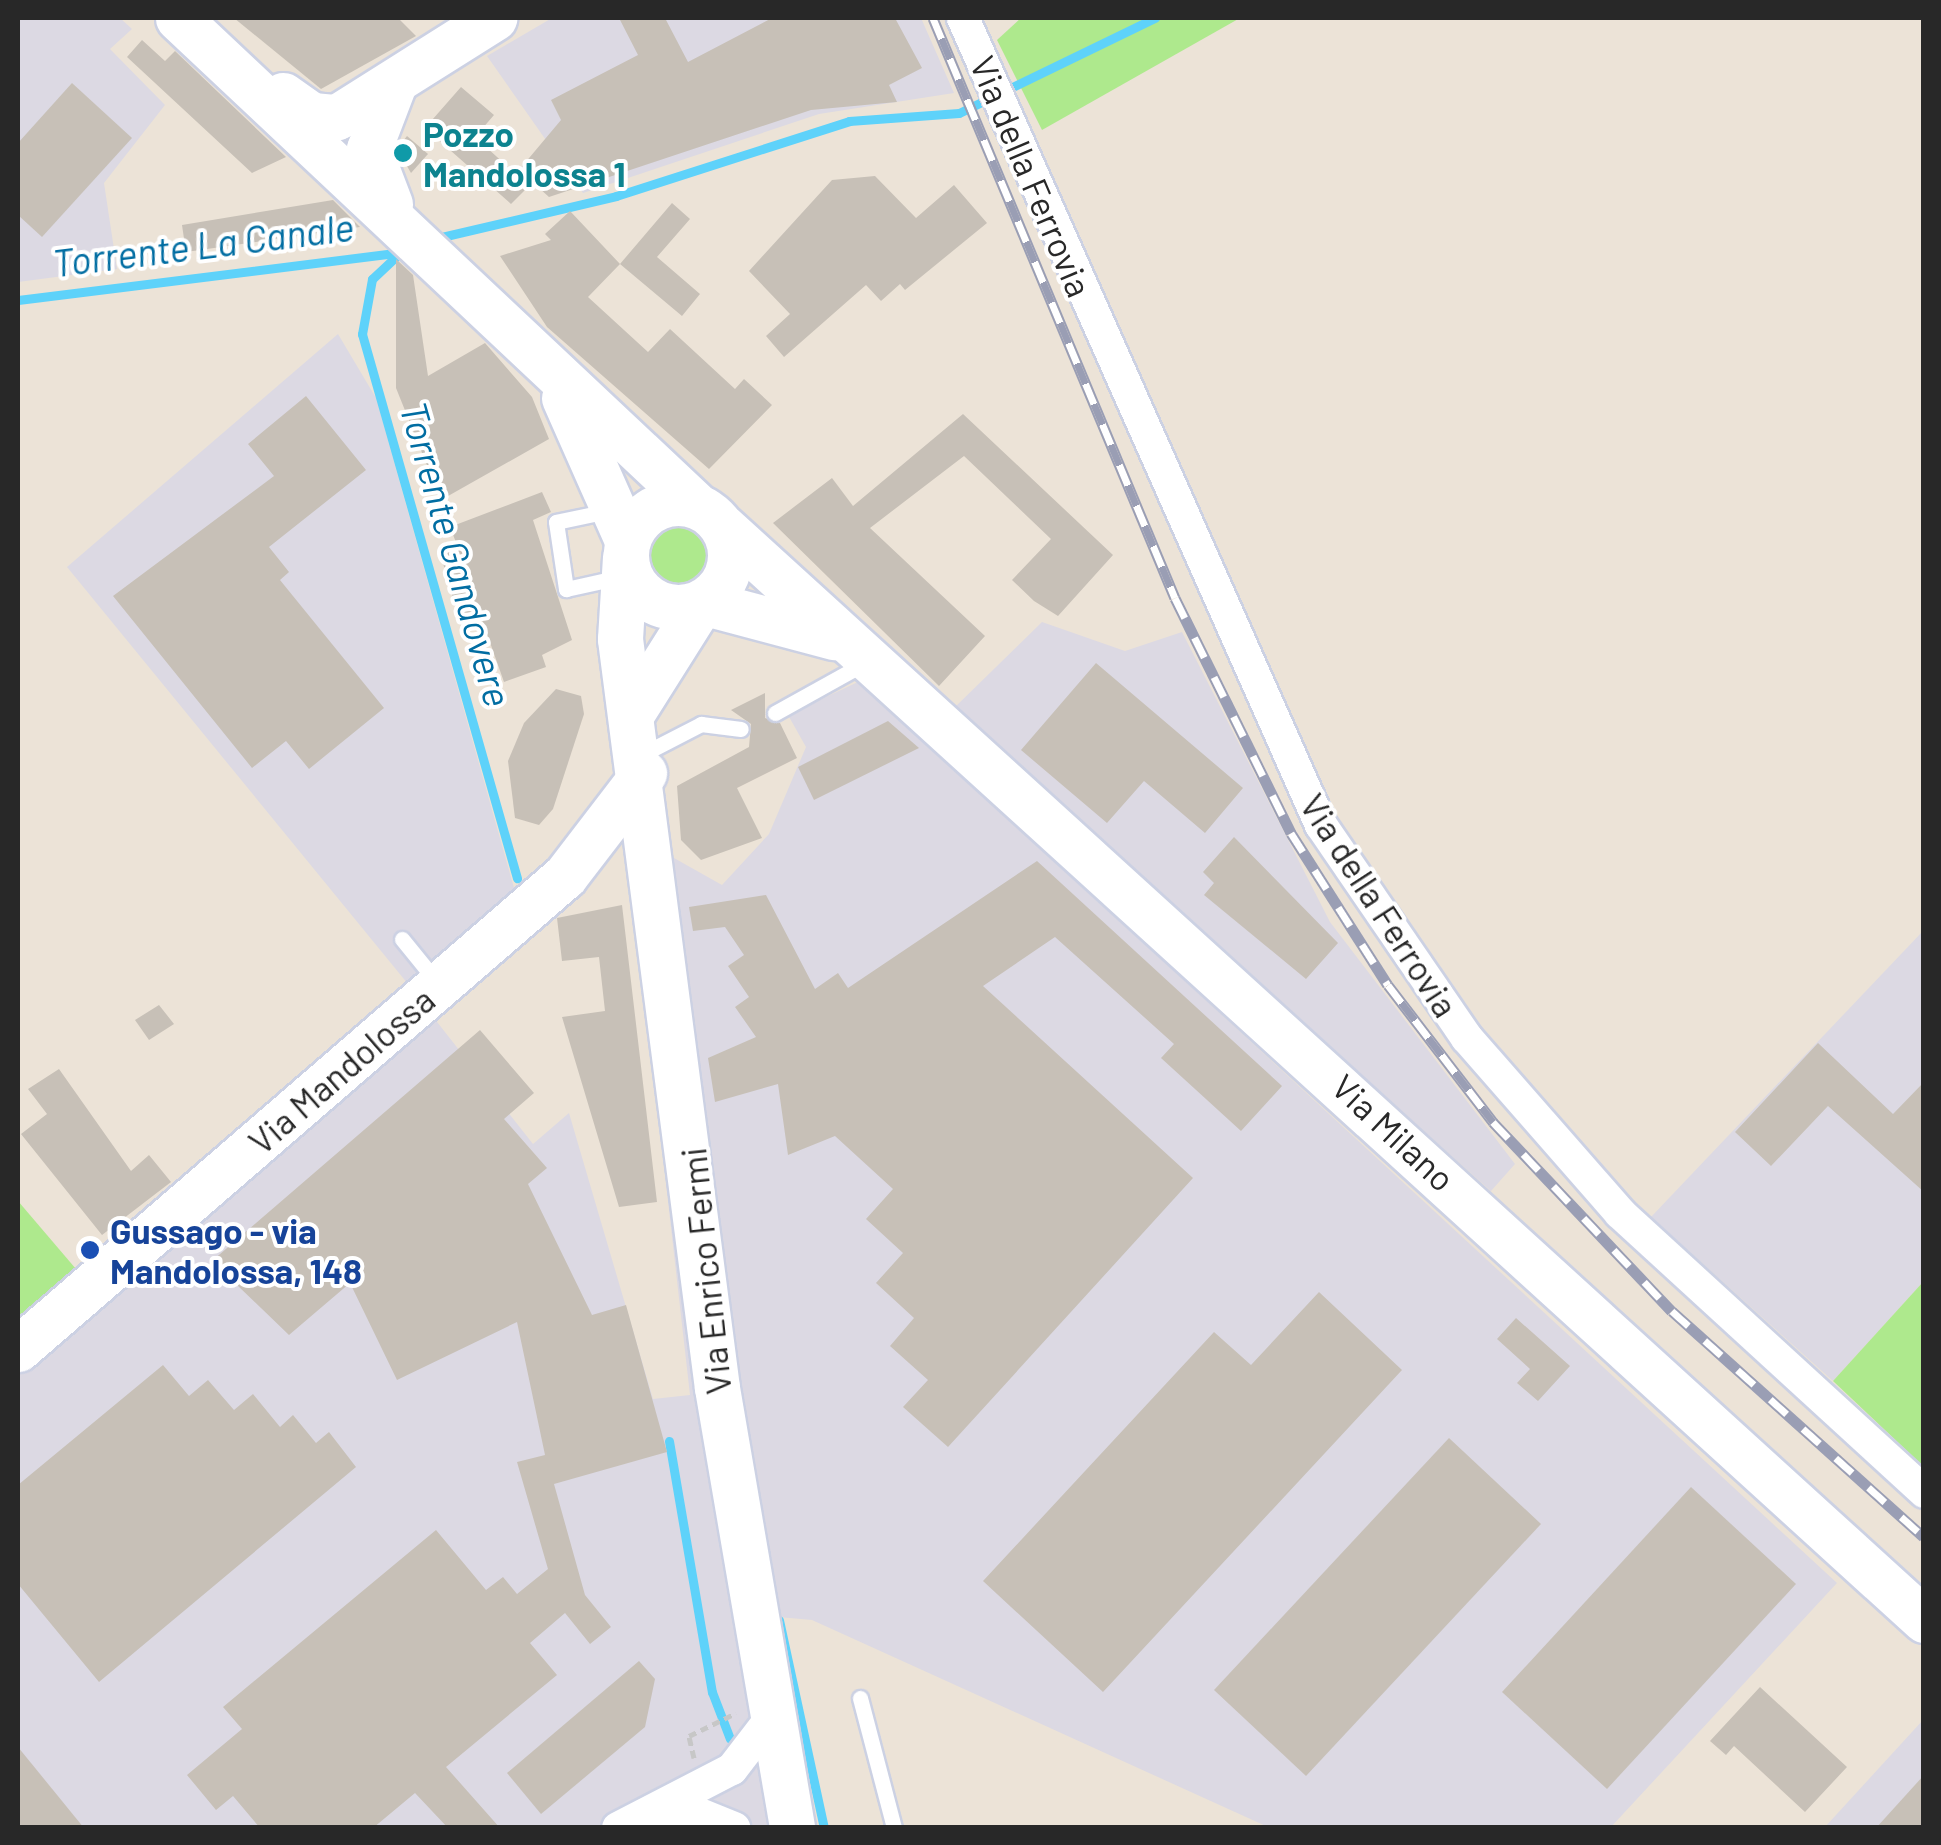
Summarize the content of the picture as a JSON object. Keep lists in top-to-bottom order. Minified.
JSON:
{"streets":{"main road":["Via Mandolossa","Via Milano","Via Enrico Fermi"],"street":["Via della Ferrovia"]},"crossings":[["Via Mandolossa","Via Enrico Fermi"],["Via Milano","Via Enrico Fermi"]],"water":["Torrente La Canale","Torrente Gandovere"],"places":["Pozzo Mandolossa 1","Gussago - via Mandolossa, 148"]}
